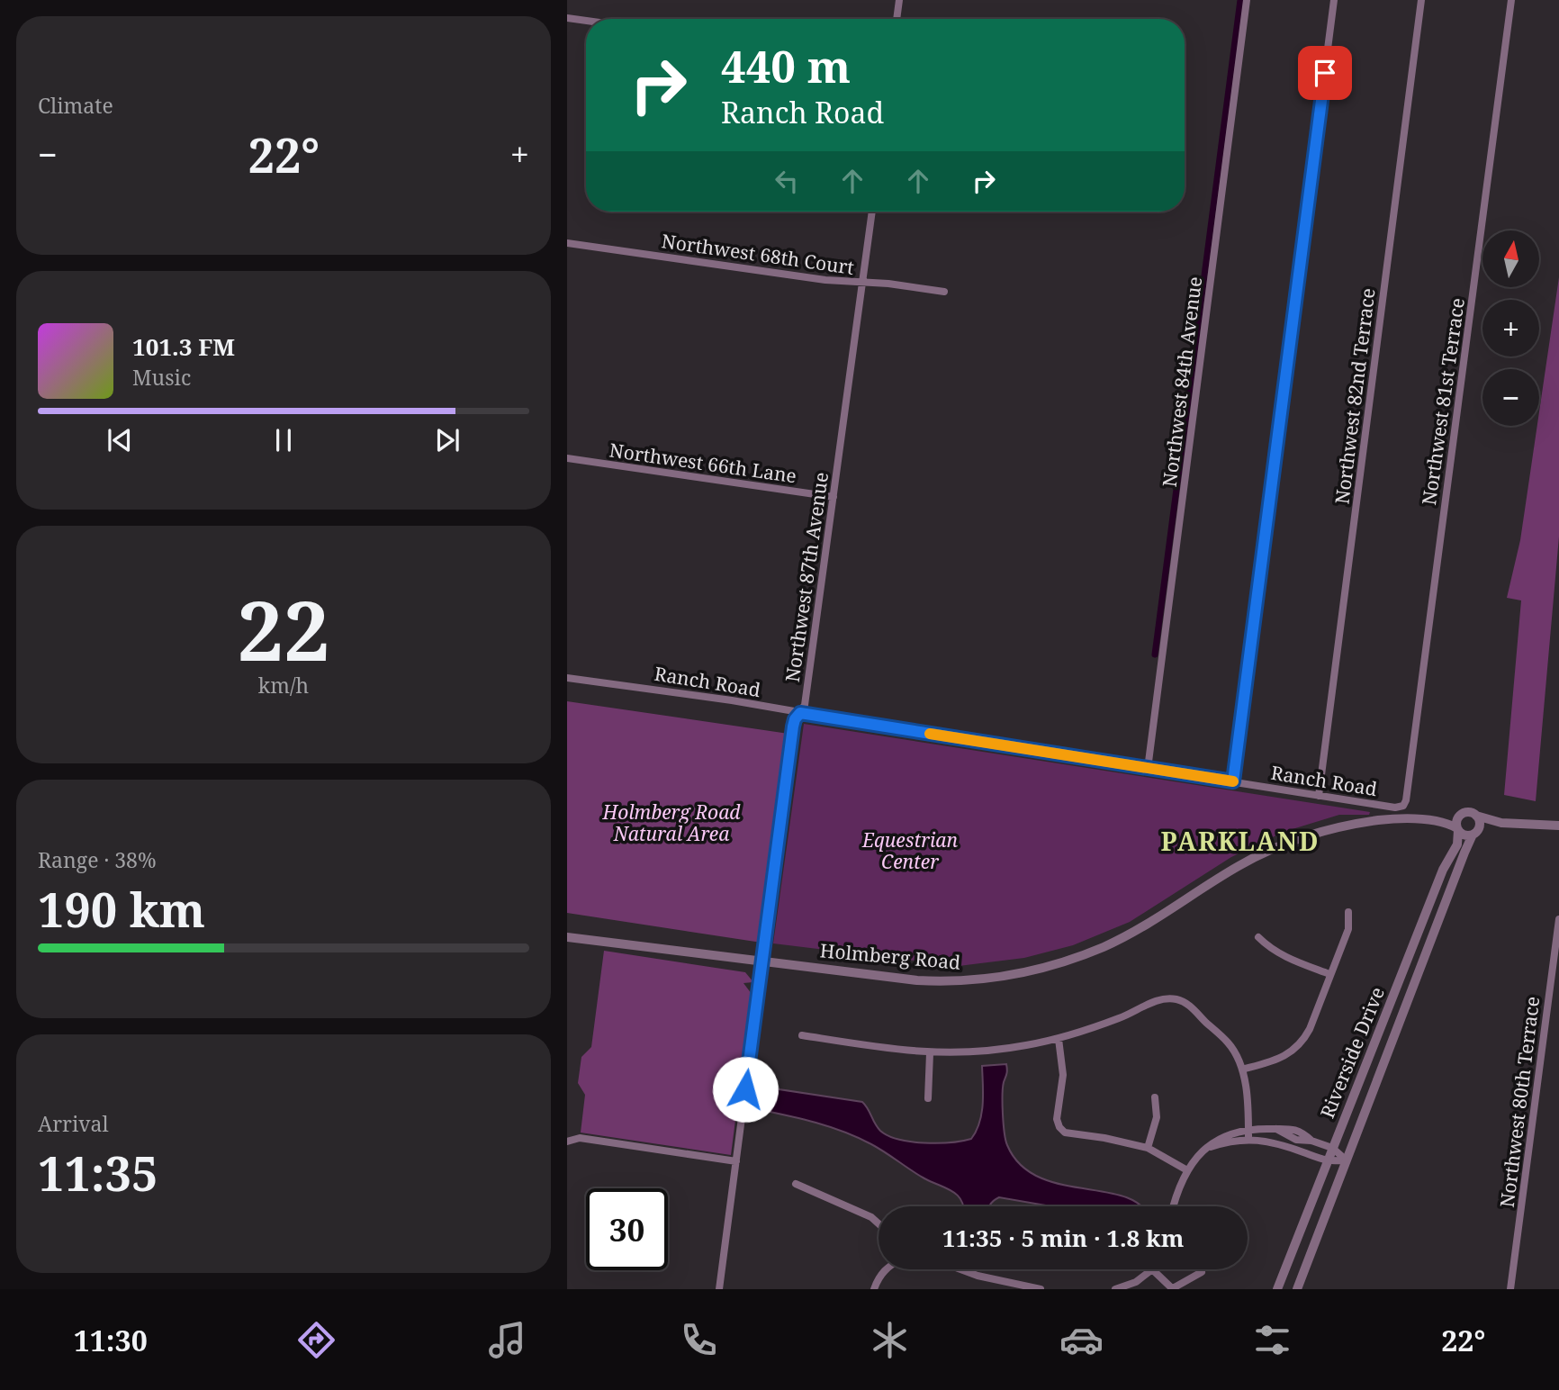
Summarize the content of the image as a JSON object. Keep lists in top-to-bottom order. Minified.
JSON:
{"streets":{"street":["Northwest 68th Court","Northwest 84th Avenue","Northwest 82nd Terrace","Northwest 81st Terrace","Northwest 66th Lane","Northwest 87th Avenue","Ranch Road","Holmberg Road","Riverside Drive","Northwest 80th Terrace"]},"crossings":[["Northwest 68th Court","Northwest 87th Avenue"],["Northwest 84th Avenue","Ranch Road"],["Northwest 82nd Terrace","Ranch Road"],["Northwest 81st Terrace","Ranch Road"],["Northwest 66th Lane","Northwest 87th Avenue"],["Northwest 87th Avenue","Ranch Road"],["Northwest 87th Avenue","Holmberg Road"],["Holmberg Road","Riverside Drive"]],"districts":["PARKLAND"],"parks":["Holmberg Road Natural Area","Equestrian Center"],"north":"top","page":{"tile":["Climate",["22","km/h"],["Range · 38%","190 km"],["Arrival","11:35"]],"turn":["440 m","Ranch Road"],"heat":["−","22°","+"],"map_buttons":["+","−"],"song":["101.3 FM","Music"],"limit":"30","trip":"11:35 · 5 min · 1.8 km","tabs":["11:30","22°"]}}
